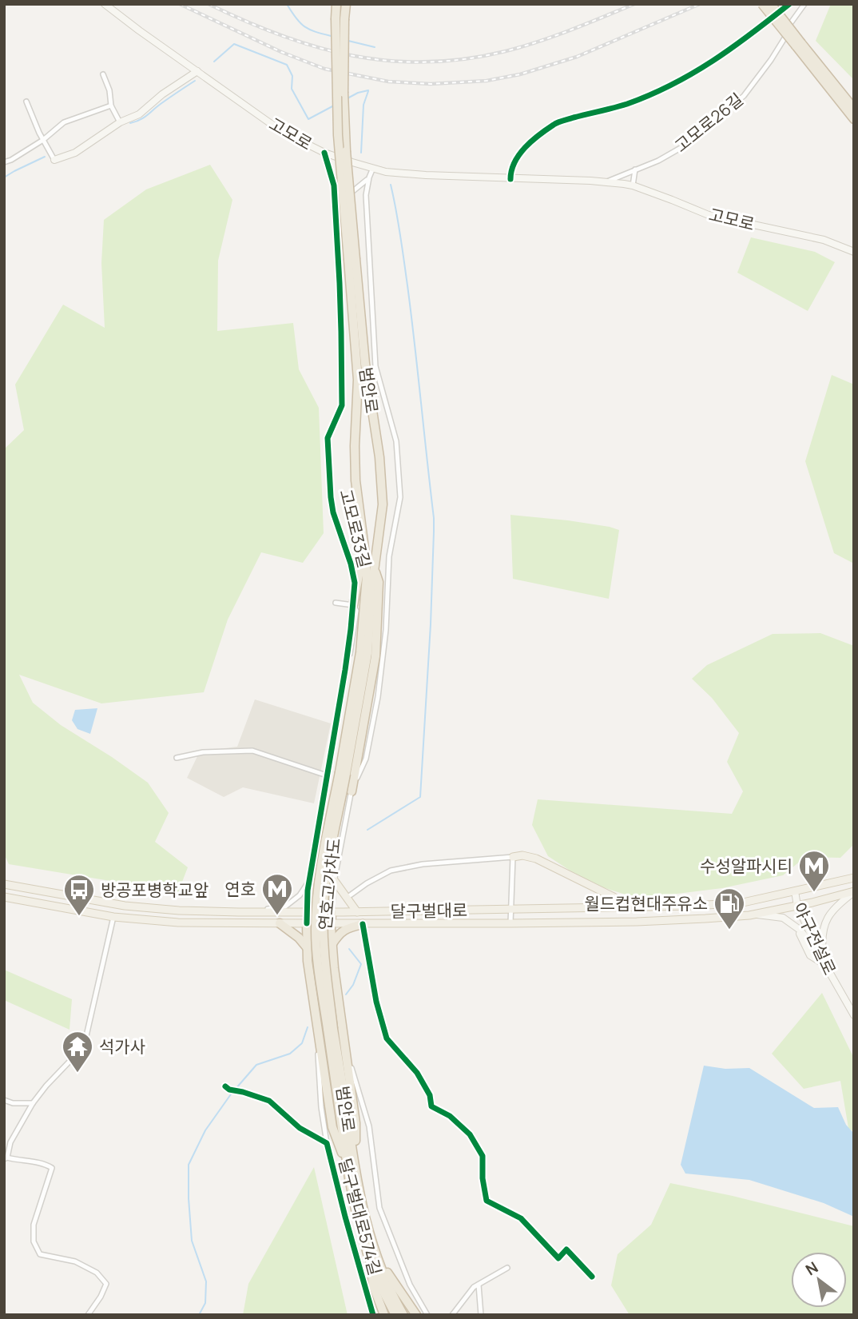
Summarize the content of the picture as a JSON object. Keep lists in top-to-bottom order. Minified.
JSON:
{"streets":{"highway":["범안로","연호고가차도"],"main road":["고모로","달구벌대로","야구전설로"],"street":["고모로26길","고모로33길","달구벌대로574길"]},"crossings":[["고모로26길","고모로"],["고모로","고모로33길"],["범안로","연호고가차도"],["고모로33길","달구벌대로"],["달구벌대로","야구전설로"]],"places":{"metro station":["수성알파시티","연호"],"bus stop":["방공포병학교앞"],"fuel station":["월드컵현대주유소"],"temple":["석가사"]},"north":"top left"}
